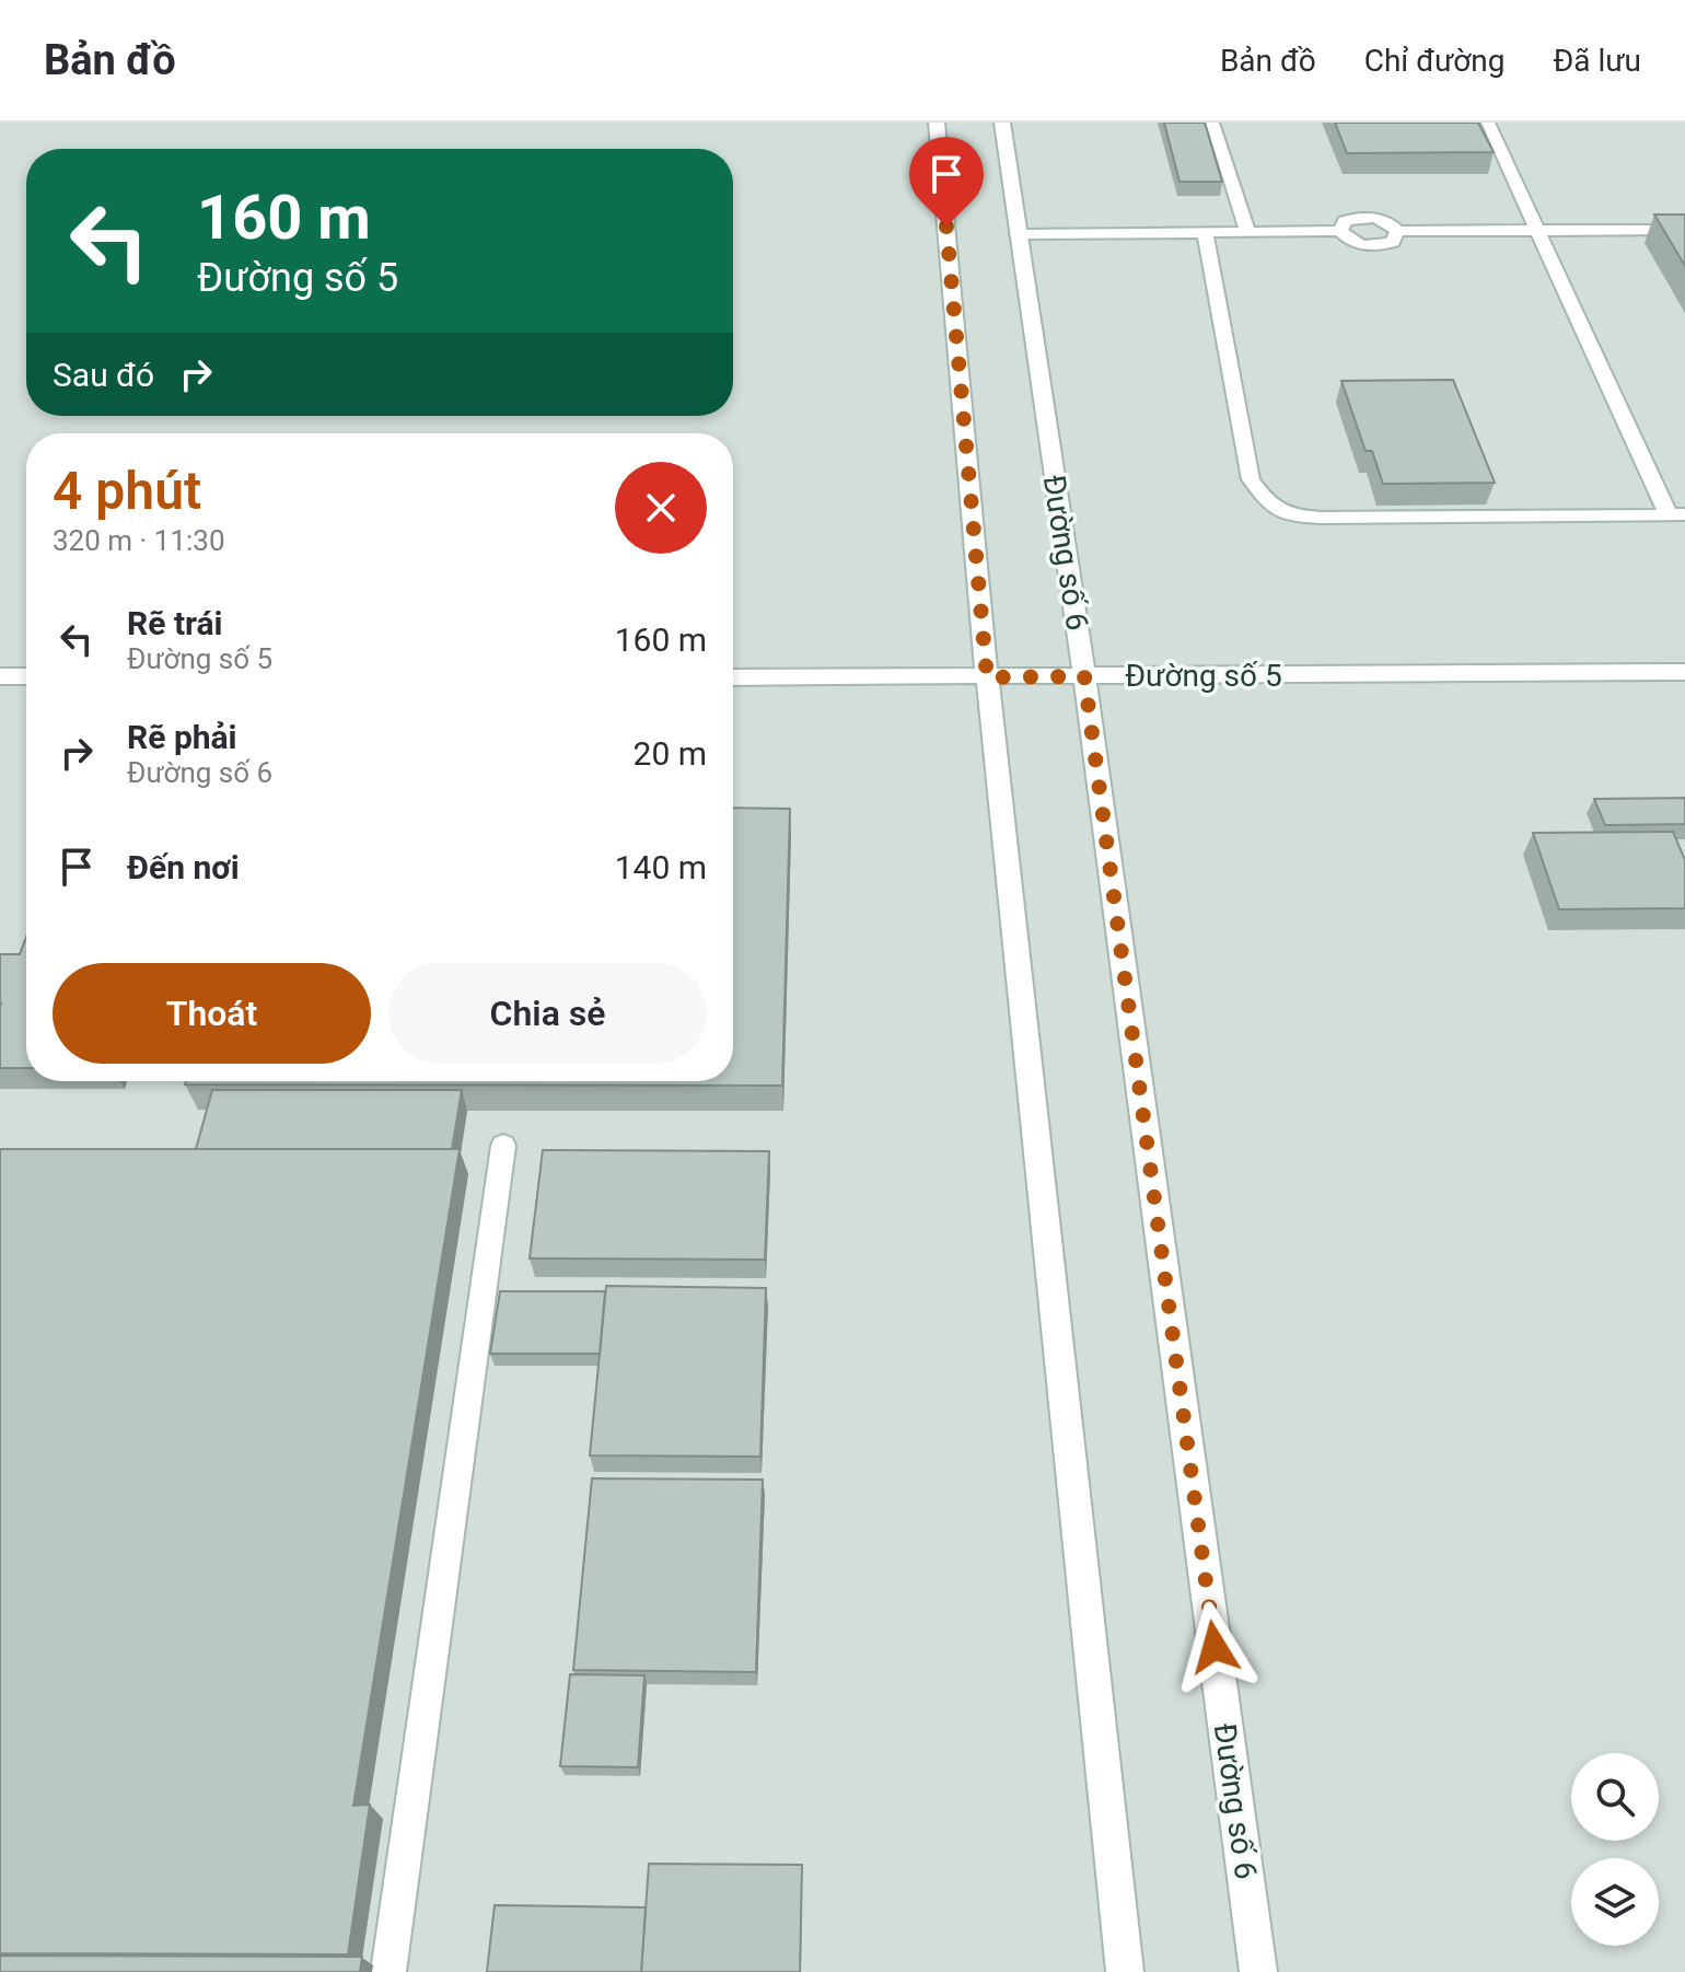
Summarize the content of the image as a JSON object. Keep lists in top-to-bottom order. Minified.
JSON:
{"streets":{"street":["Đường số 6","Đường số 5"]},"crossings":[["Đường số 6","Đường số 5"]],"page":{"header":"Bản đồ","nav":["Bản đồ","Chỉ đường","Đã lưu"],"turn":["160 m","Đường số 5"],"then":"Sau đó","heading":["4 phút","320 m · 11:30"],"list":[{"name":"Rẽ trái","note":"Đường số 5","value":"160 m"},{"name":"Rẽ phải","note":"Đường số 6","value":"20 m"},{"name":"Đến nơi","value":"140 m"}],"buttons":["Thoát","Chia sẻ"]}}
